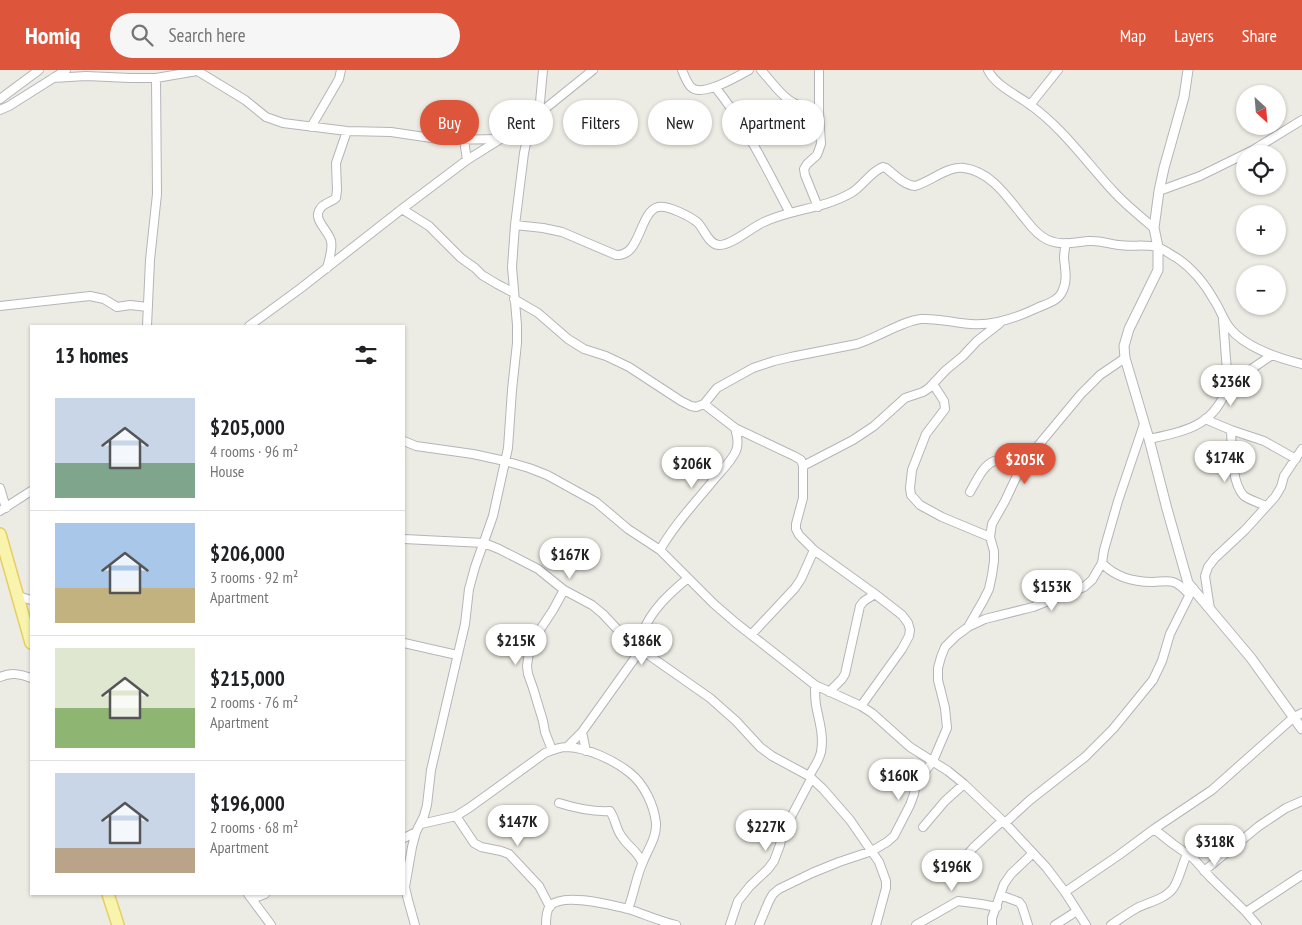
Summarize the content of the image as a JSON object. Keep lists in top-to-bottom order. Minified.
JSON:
{"north":"bottom right","page":{"header":"Homiq","search":"Search here","nav":["Map","Layers","Share"],"map_buttons":["+","−"],"chip":["Buy","Rent","Filters","New","Apartment"],"heading":"13 homes","price":["$236K","$174K","$205K","$206K","$167K","$153K","$215K","$186K","$160K","$147K","$227K","$318K","$196K"],"list":[{"name":"$205,000","note":"4 rooms · 96 m² · House"},{"name":"$206,000","note":"3 rooms · 92 m² · Apartment"},{"name":"$215,000","note":"2 rooms · 76 m² · Apartment"},{"name":"$196,000","note":"2 rooms · 68 m² · Apartment"}]}}
